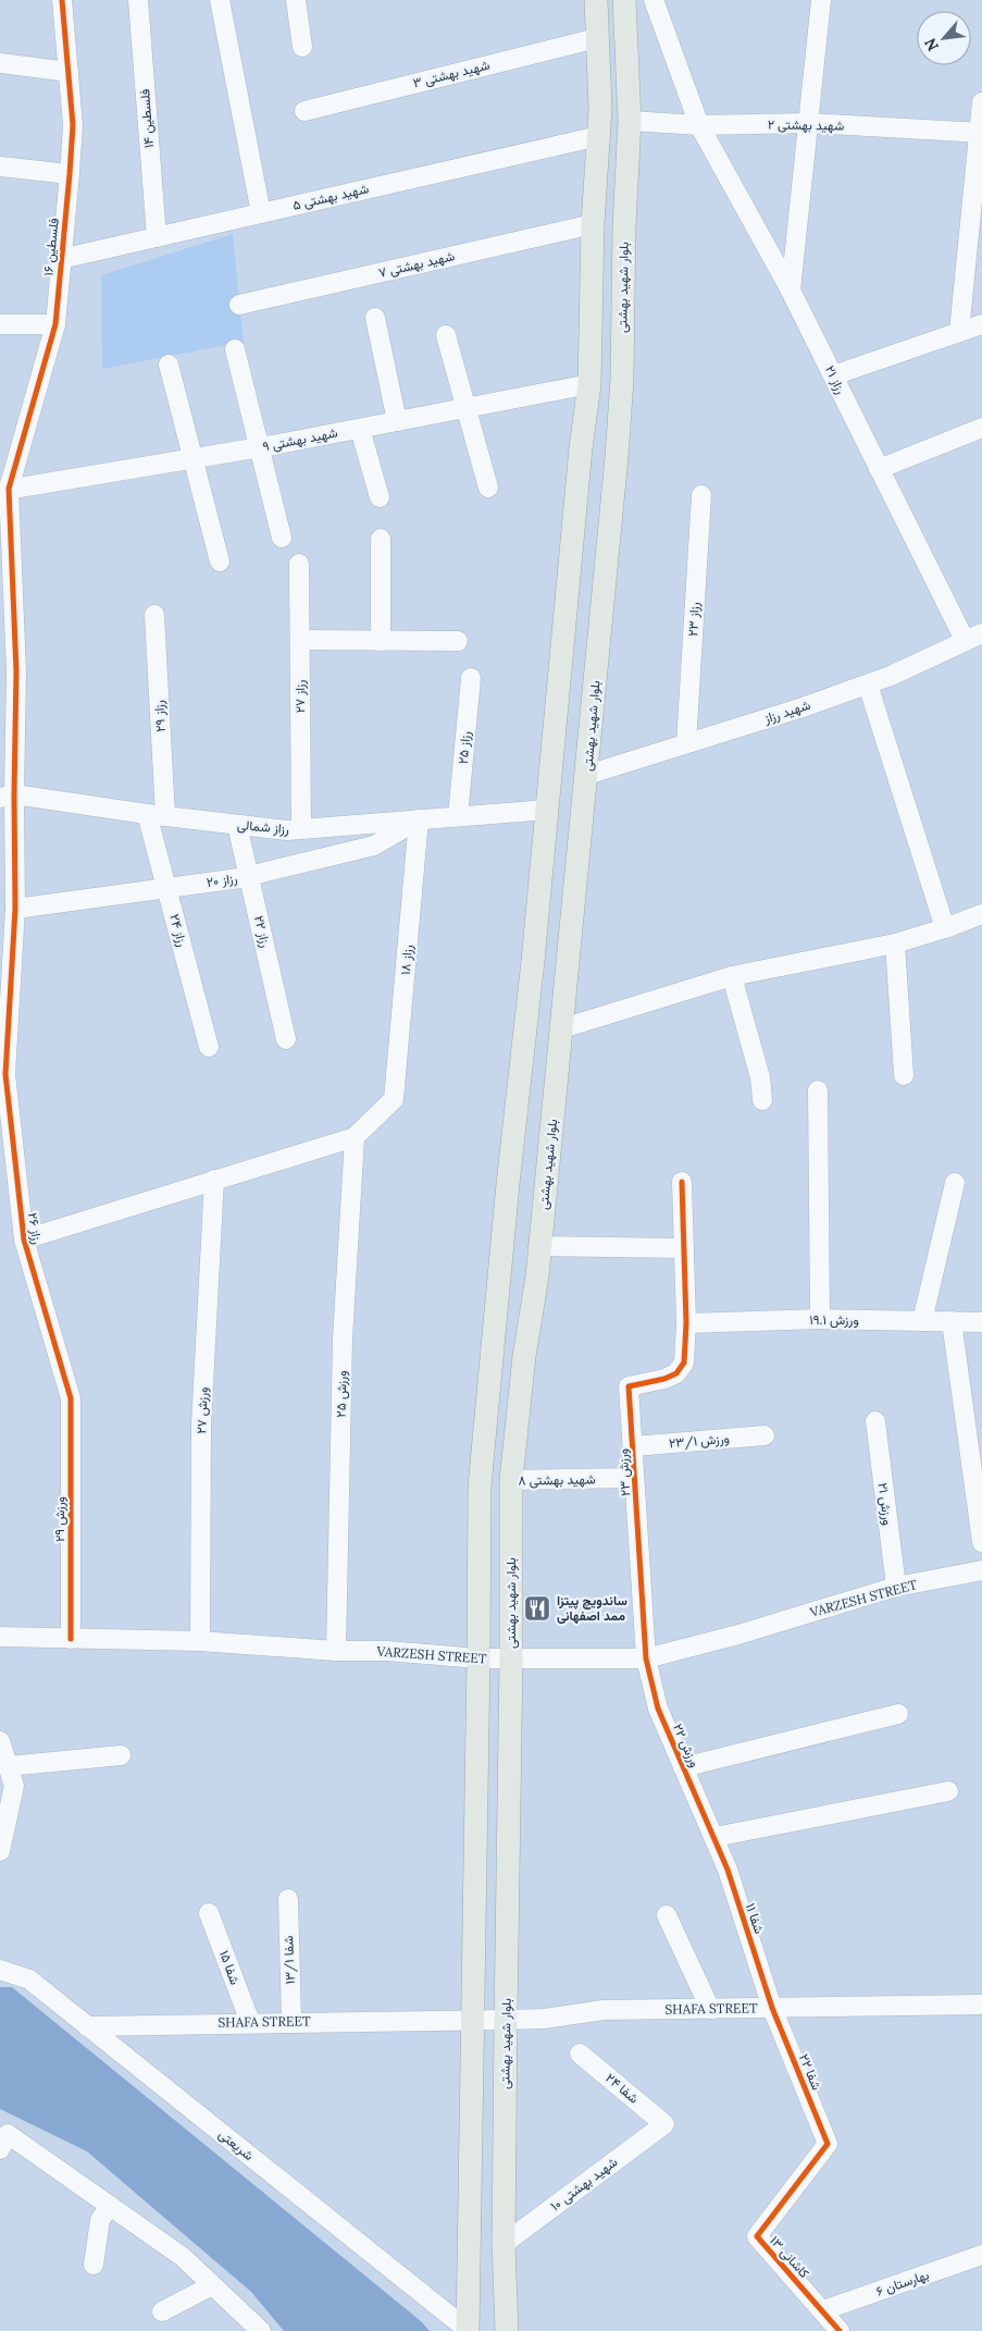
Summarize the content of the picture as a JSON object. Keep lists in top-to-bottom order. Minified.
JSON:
{"streets":{"main road":["بلوار شهید بهشتی"],"street":["شهید بهشتی ۳","فلسطین ۱۴","شهید بهشتی ۲","شهید بهشتی ۵","فلسطین ۱۶","شهید بهشتی ۷","رزاز ۲۱","شهید بهشتی ۹","رزاز ۲۳","رزاز ۲۷","شهید رزاز","رزاز ۲۹","رزاز ۲۵","رزاز شمالی","رزاز ۲۰","رزاز ۲۴","رزاز ۲۲","رزاز ۱۸","رزاز ۲۶","ورزش ۱۹.۱","ورزش ۲۵","ورزش ۲۷","ورزش ۲۳/۱","ورزش ۲۳","شهید بهشتی ۸","ورزش ۲۱","ورزش ۲۹","VARZESH STREET","ورزش ۲۲","شفا ۱۱","شفا ۱۳/۱","شفا ۱۵","SHAFA STREET","شفا ۲۲","شفا ۲۴","شریعتی","شهید بهشتی ۱۰","کاشانی ۱۳","بهارستان ۶"]},"crossings":[["فلسطین ۱۴","شهید بهشتی ۵"],["شهید بهشتی ۲","بلوار شهید بهشتی"],["شهید بهشتی ۲","رزاز ۲۱"],["شهید بهشتی ۵","فلسطین ۱۶"],["فلسطین ۱۶","شهید بهشتی ۹"],["فلسطین ۱۶","رزاز شمالی"],["فلسطین ۱۶","رزاز ۲۶"],["بلوار شهید بهشتی","شهید رزاز"],["بلوار شهید بهشتی","شهید بهشتی ۸"],["بلوار شهید بهشتی","VARZESH STREET"],["بلوار شهید بهشتی","SHAFA STREET"],["بلوار شهید بهشتی","شهید بهشتی ۱۰"],["رزاز ۲۱","شهید رزاز"],["رزاز ۲۳","شهید رزاز"],["رزاز ۲۷","رزاز شمالی"],["رزاز ۲۹","رزاز شمالی"],["رزاز ۲۹","رزاز ۲۴"],["رزاز ۲۵","رزاز شمالی"],["رزاز شمالی","رزاز ۲۰"],["رزاز شمالی","رزاز ۲۴"],["رزاز شمالی","رزاز ۲۲"],["رزاز شمالی","رزاز ۱۸"],["رزاز شمالی","رزاز ۲۶"],["رزاز ۲۰","رزاز ۲۴"],["رزاز ۲۰","رزاز ۲۲"],["رزاز ۲۰","رزاز ۱۸"],["رزاز ۲۰","رزاز ۲۶"],["رزاز ۱۸","ورزش ۲۵"],["رزاز ۲۶","ورزش ۲۹"],["ورزش ۱۹.۱","ورزش ۲۳"],["ورزش ۲۵","VARZESH STREET"],["ورزش ۲۷","VARZESH STREET"],["ورزش ۲۳/۱","ورزش ۲۳"],["ورزش ۲۳","شهید بهشتی ۸"],["ورزش ۲۳","VARZESH STREET"],["ورزش ۲۳","ورزش ۲۲"],["ورزش ۲۱","VARZESH STREET"],["ورزش ۲۹","VARZESH STREET"],["VARZESH STREET","ورزش ۲۲"],["ورزش ۲۲","شفا ۱۱"],["شفا ۱۱","SHAFA STREET"],["شفا ۱۱","شفا ۲۲"],["شفا ۱۳/۱","SHAFA STREET"],["شفا ۱۵","SHAFA STREET"],["SHAFA STREET","شفا ۲۲"],["SHAFA STREET","شریعتی"],["شفا ۲۲","کاشانی ۱۳"],["شفا ۲۴","شهید بهشتی ۱۰"],["کاشانی ۱۳","بهارستان ۶"]],"places":{"restaurant":["ساندویچ پیتزا ممد اصفهانی"]},"north":"bottom left"}
